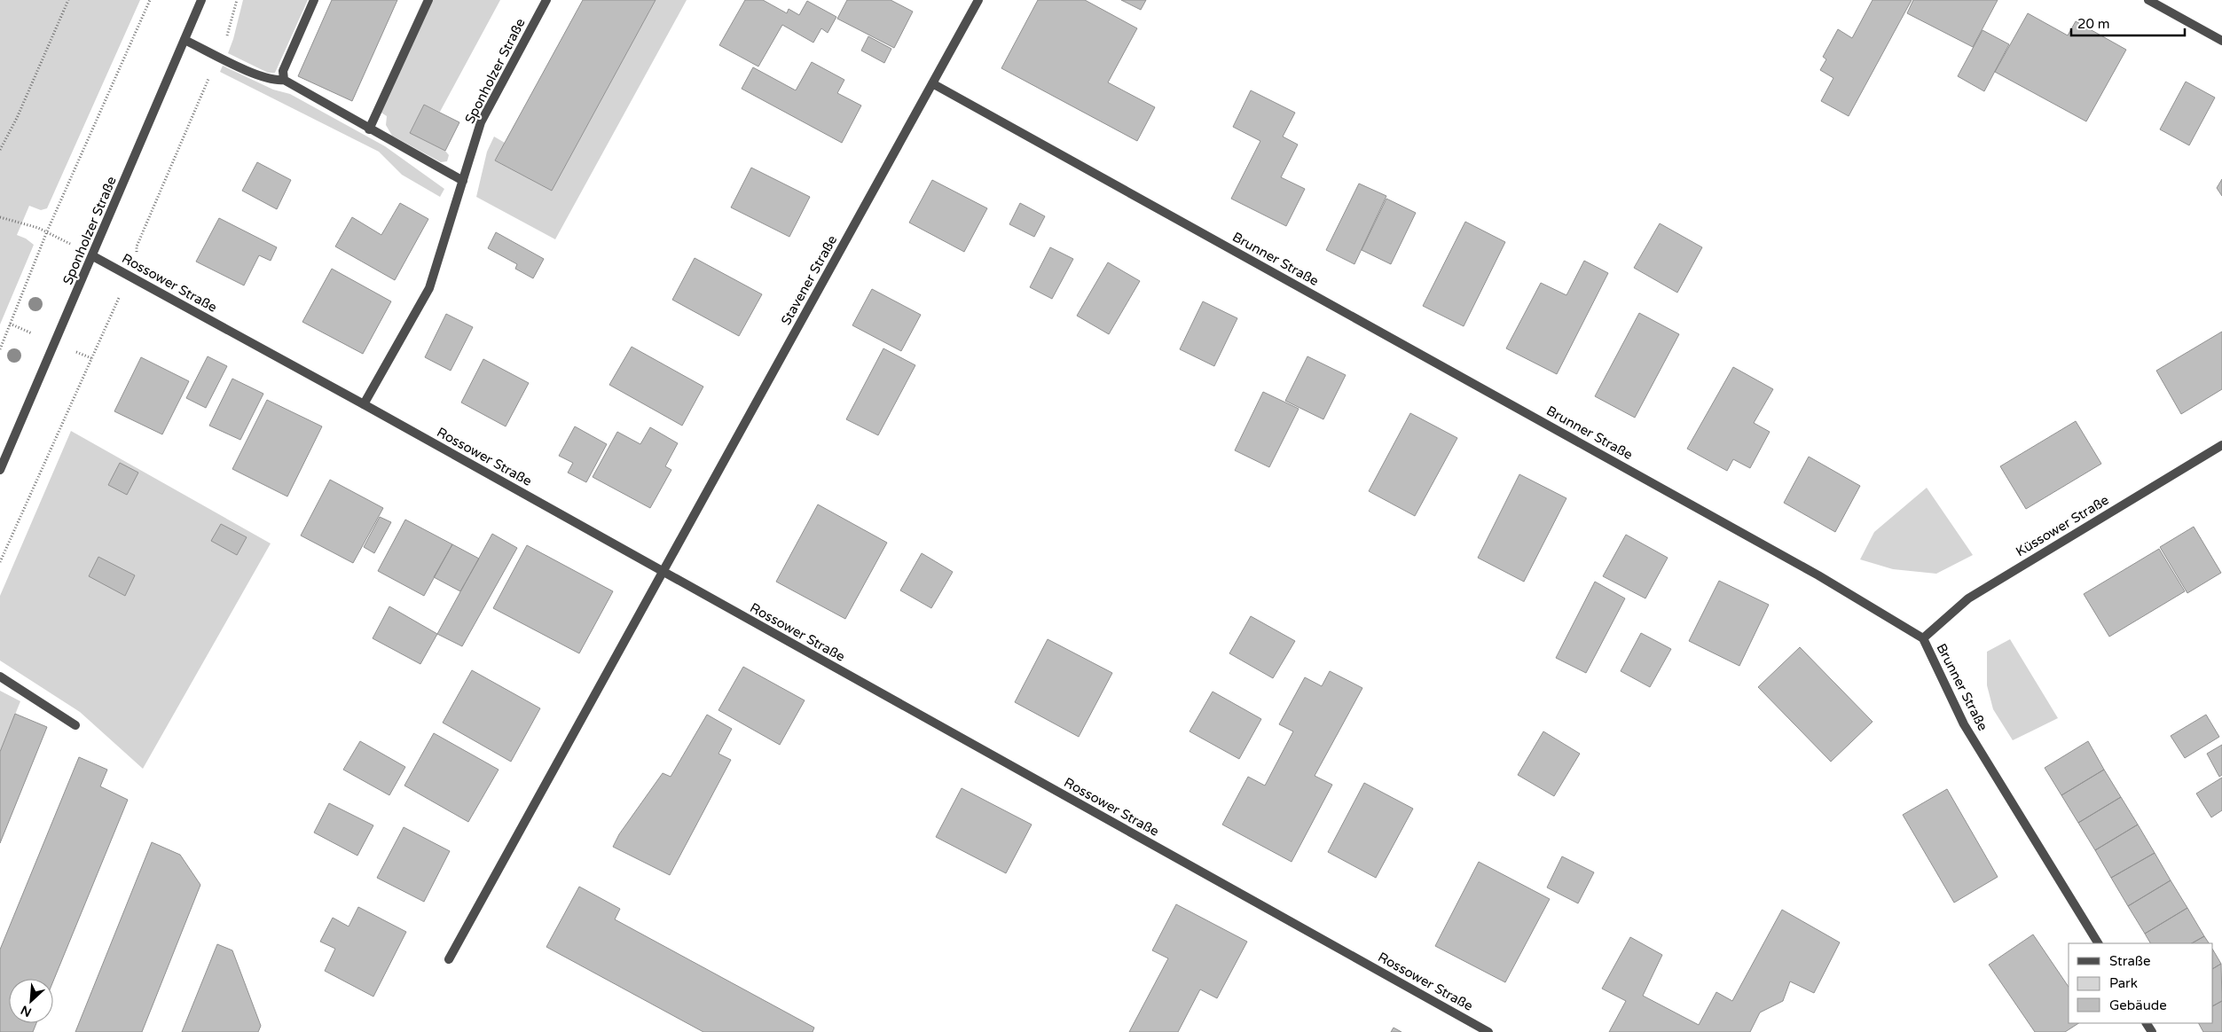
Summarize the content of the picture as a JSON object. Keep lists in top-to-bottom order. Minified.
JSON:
{"streets":{"street":["Sponholzer Straße","Brunner Straße","Stavener Straße","Rossower Straße","Küssower Straße"]},"crossings":[["Sponholzer Straße","Rossower Straße"],["Brunner Straße","Stavener Straße"],["Brunner Straße","Küssower Straße"],["Stavener Straße","Rossower Straße"]],"legend":["Straße","Park","Gebäude"],"scale_bar":"20 m","north":"bottom left"}
